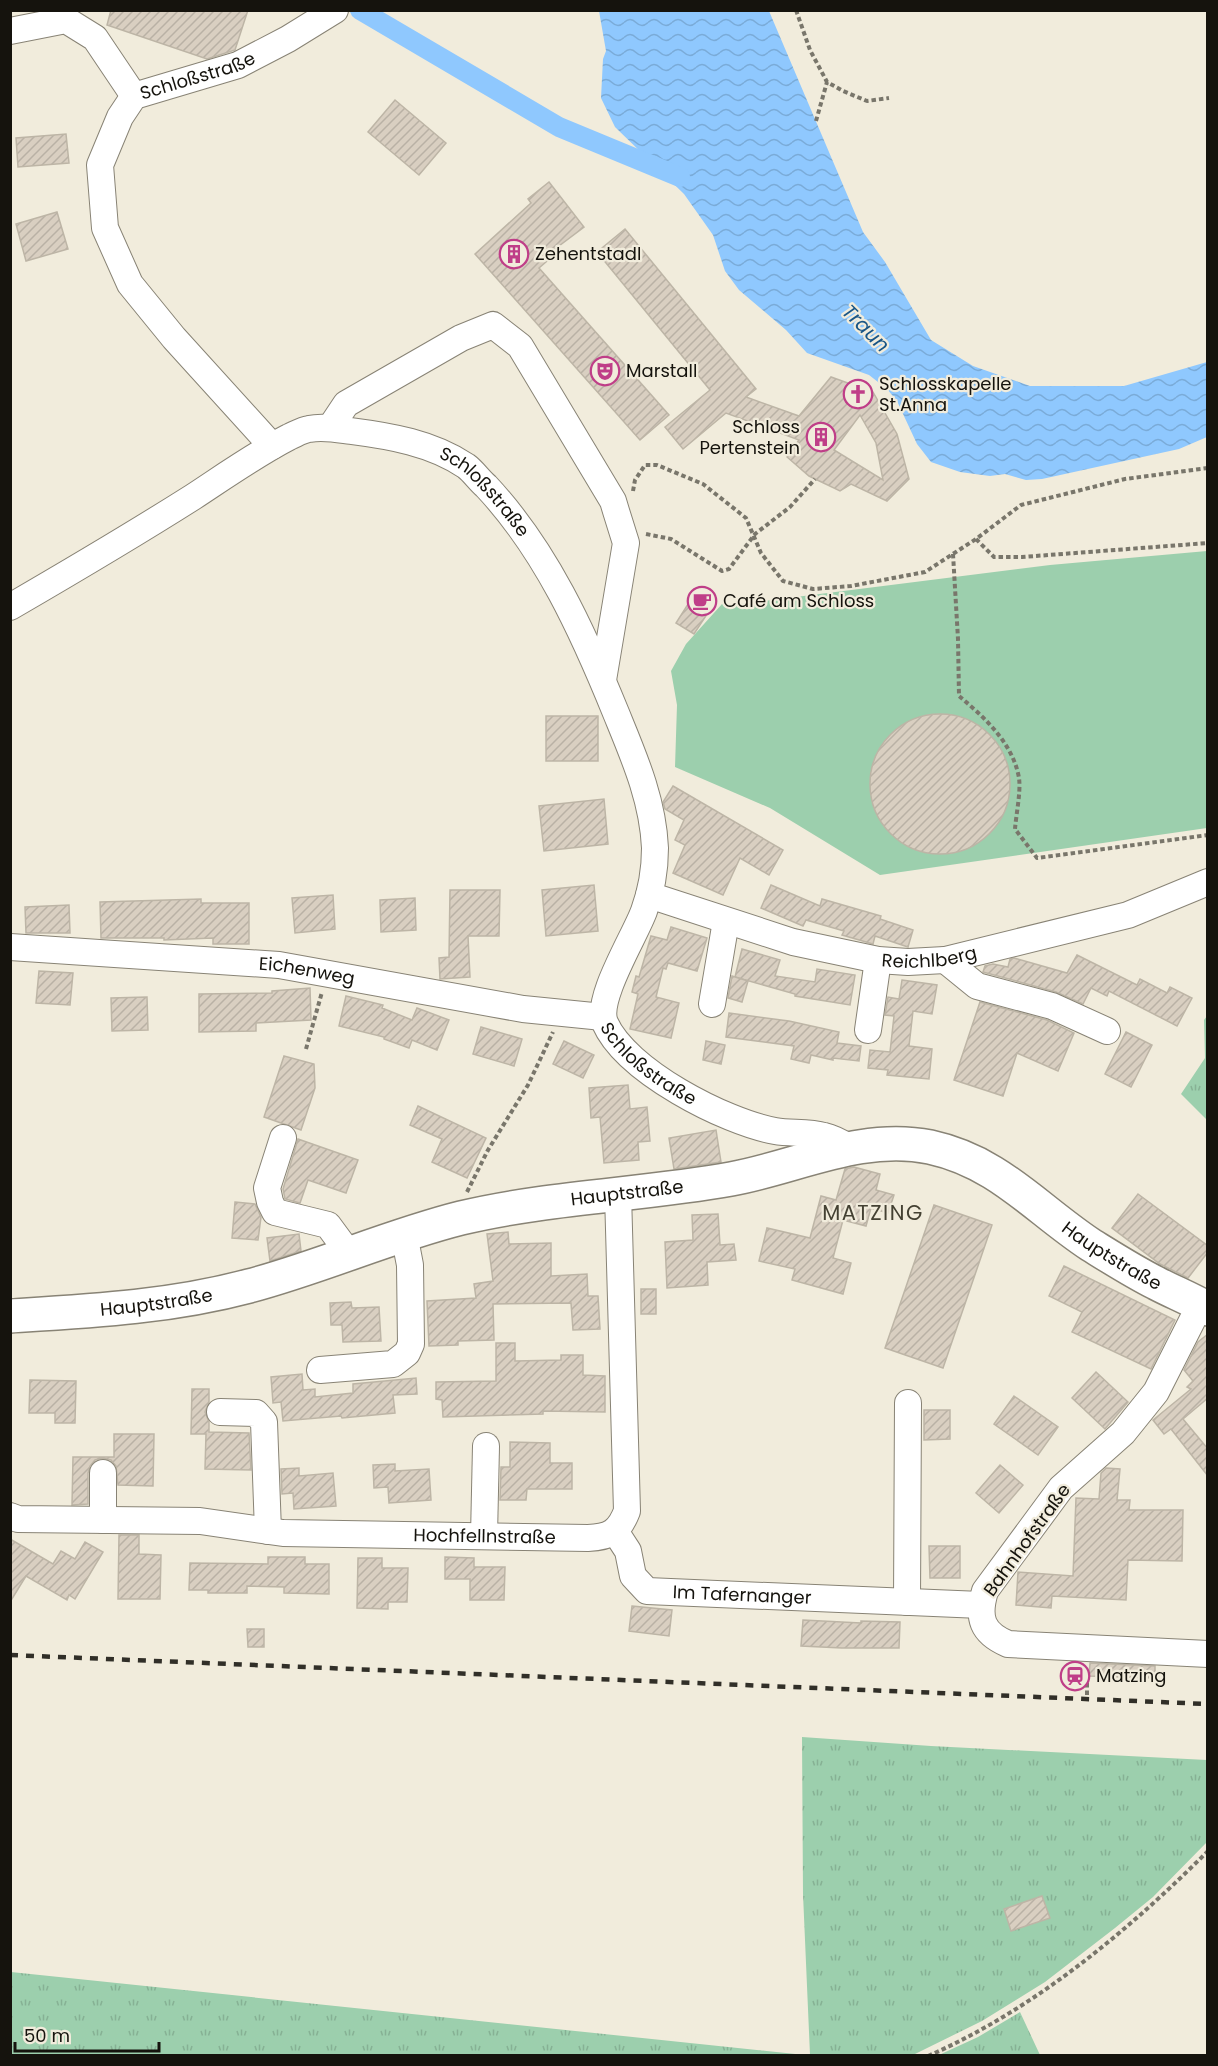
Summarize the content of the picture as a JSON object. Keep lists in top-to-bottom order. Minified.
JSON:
{"streets":{"main road":["Hauptstraße"],"street":["Schloßstraße","Reichlberg","Eichenweg","Hochfellnstraße","Bahnhofstraße","Im Tafernanger"]},"crossings":[["Schloßstraße","Reichlberg"],["Schloßstraße","Eichenweg"],["Schloßstraße","Hauptstraße"],["Hauptstraße","Bahnhofstraße"],["Hochfellnstraße","Im Tafernanger"],["Bahnhofstraße","Im Tafernanger"]],"districts":["MATZING"],"water":["Traun"],"places":{"building":["Zehentstadl","Schloss Pertenstein"],"theatre":["Marstall"],"church":["Schlosskapelle St.Anna"],"cafe":["Café am Schloss"],"station":["Matzing"]},"scale_bar":"50 m"}
